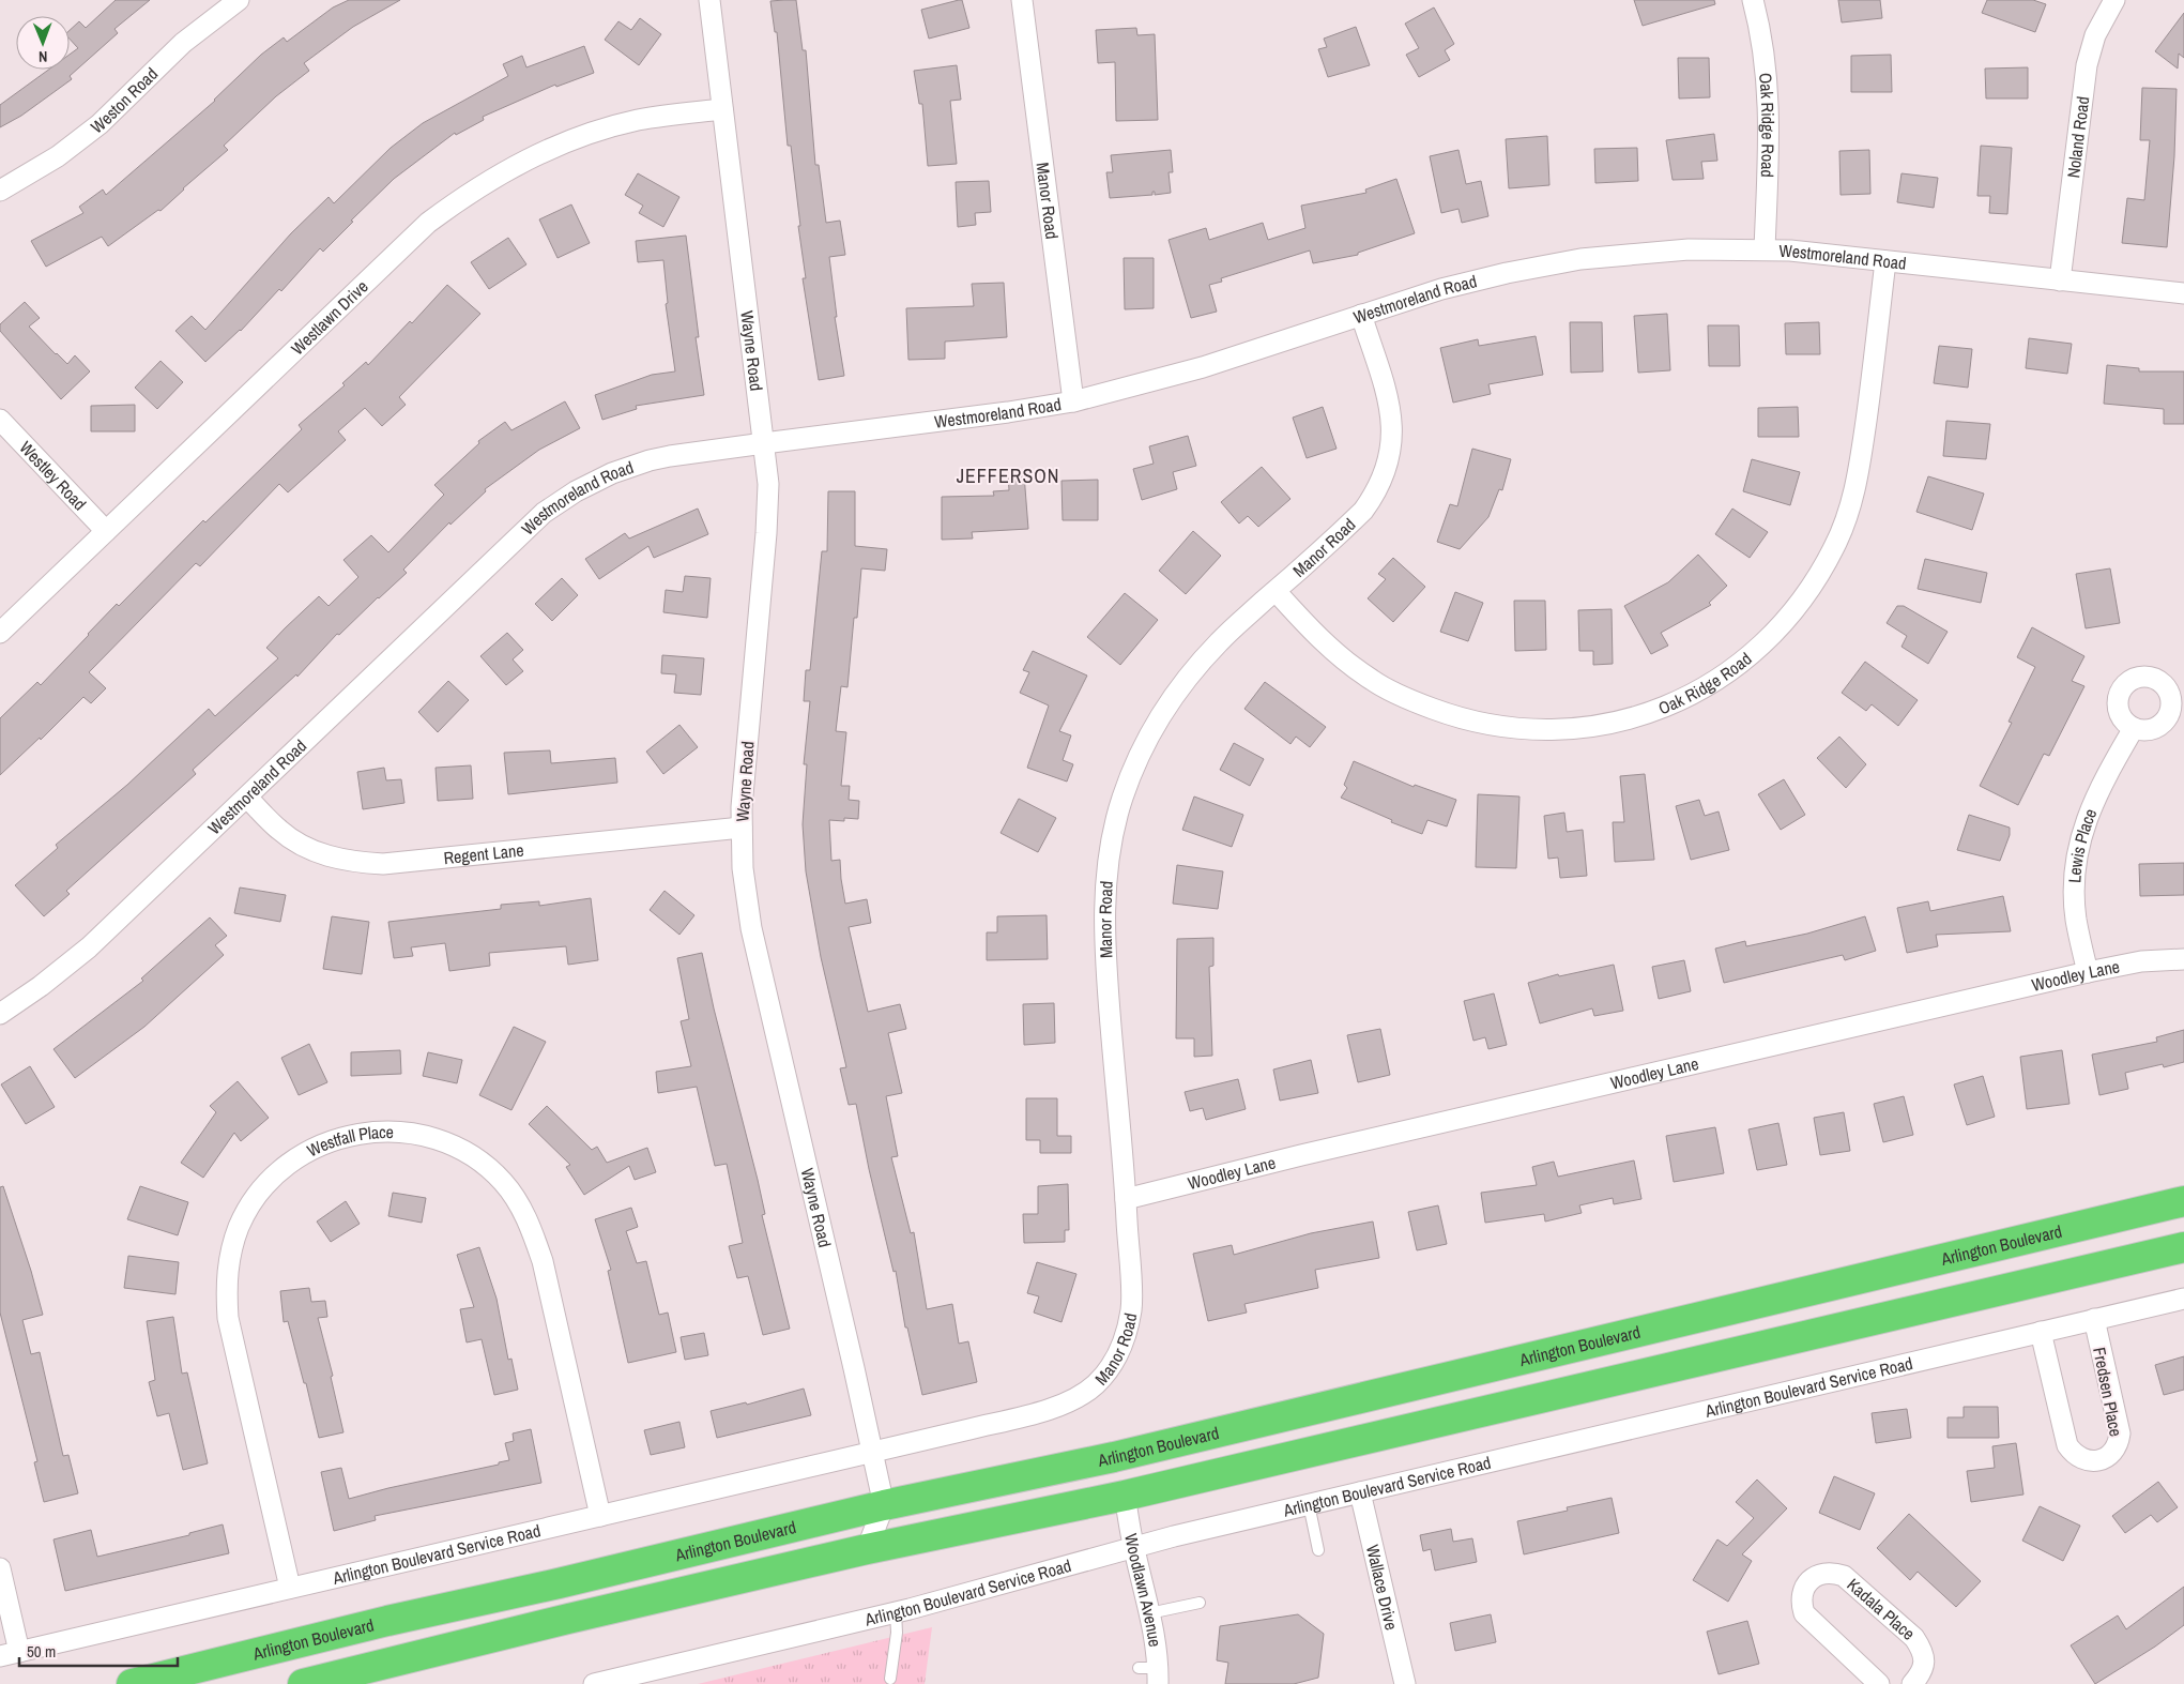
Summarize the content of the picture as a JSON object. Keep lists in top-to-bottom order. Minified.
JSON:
{"streets":{"highway":["Arlington Boulevard"],"street":["Weston Road","Oak Ridge Road","Noland Road","Manor Road","Westmoreland Road","Westlawn Drive","Wayne Road","Westley Road","Lewis Place","Regent Lane","Woodley Lane","Westfall Place","Arlington Boulevard Service Road","Fredsen Place","Wallace Drive","Woodlawn Avenue","Kadala Place"]},"crossings":[["Oak Ridge Road","Manor Road"],["Oak Ridge Road","Westmoreland Road"],["Noland Road","Westmoreland Road"],["Manor Road","Westmoreland Road"],["Manor Road","Wayne Road"],["Manor Road","Woodley Lane"],["Manor Road","Arlington Boulevard Service Road"],["Westmoreland Road","Wayne Road"],["Westmoreland Road","Regent Lane"],["Westlawn Drive","Wayne Road"],["Westlawn Drive","Westley Road"],["Wayne Road","Regent Lane"],["Wayne Road","Arlington Boulevard"],["Wayne Road","Arlington Boulevard Service Road"],["Lewis Place","Woodley Lane"],["Westfall Place","Arlington Boulevard Service Road"],["Arlington Boulevard Service Road","Fredsen Place"],["Arlington Boulevard Service Road","Wallace Drive"],["Arlington Boulevard Service Road","Woodlawn Avenue"]],"districts":["JEFFERSON"],"scale_bar":"50 m","north":"bottom"}
